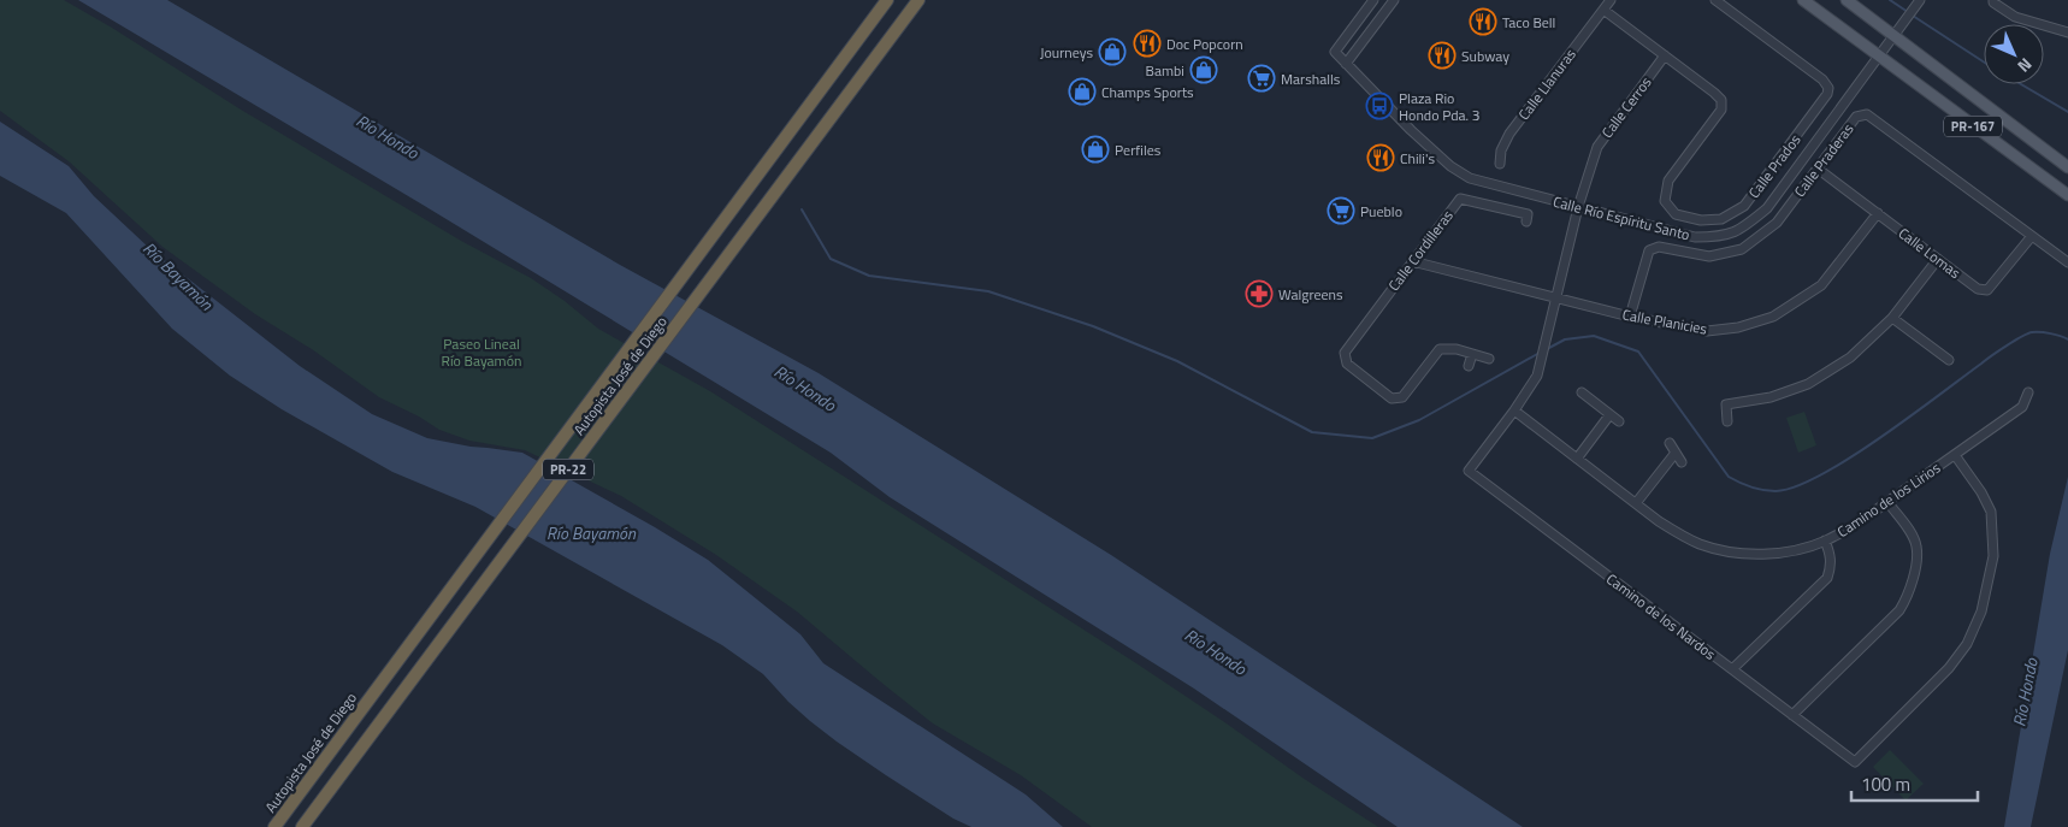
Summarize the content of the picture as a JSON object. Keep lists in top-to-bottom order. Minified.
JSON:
{"streets":{"highway":["Autopista José de Diego","PR-22"],"main road":["PR-167"],"street":["Calle Llanuras","Calle Cerros","Calle Praderas","Calle Prados","Calle Río Espíritu Santo","Calle Cordilleras","Calle Lomas","Calle Planicies","Camino de los Lirios","Camino de los Nardos"]},"crossings":[["Calle Llanuras","Calle Prados"],["Calle Cerros","Calle Prados"],["Calle Cerros","Calle Río Espíritu Santo"],["Calle Cerros","Calle Planicies"],["Calle Cerros","Camino de los Lirios"],["Calle Cerros","Camino de los Nardos"],["PR-167","Calle Río Espíritu Santo"],["Calle Praderas","Calle Lomas"],["Calle Praderas","Calle Planicies"],["Calle Cordilleras","Calle Planicies"],["Calle Lomas","Calle Planicies"],["Camino de los Lirios","Camino de los Nardos"]],"water":["Río Hondo","Río Bayamón"],"parks":["Paseo Lineal Río Bayamón"],"places":{"restaurant":["Taco Bell","Doc Popcorn","Subway","Chili's"],"shop":["Journeys","Bambi","Champs Sports","Perfiles"],"supermarket":["Marshalls","Pueblo"],"bus stop":["Plaza Rio Hondo Pda. 3"],"pharmacy":["Walgreens"]},"scale_bar":"100 m","north":"bottom right"}
